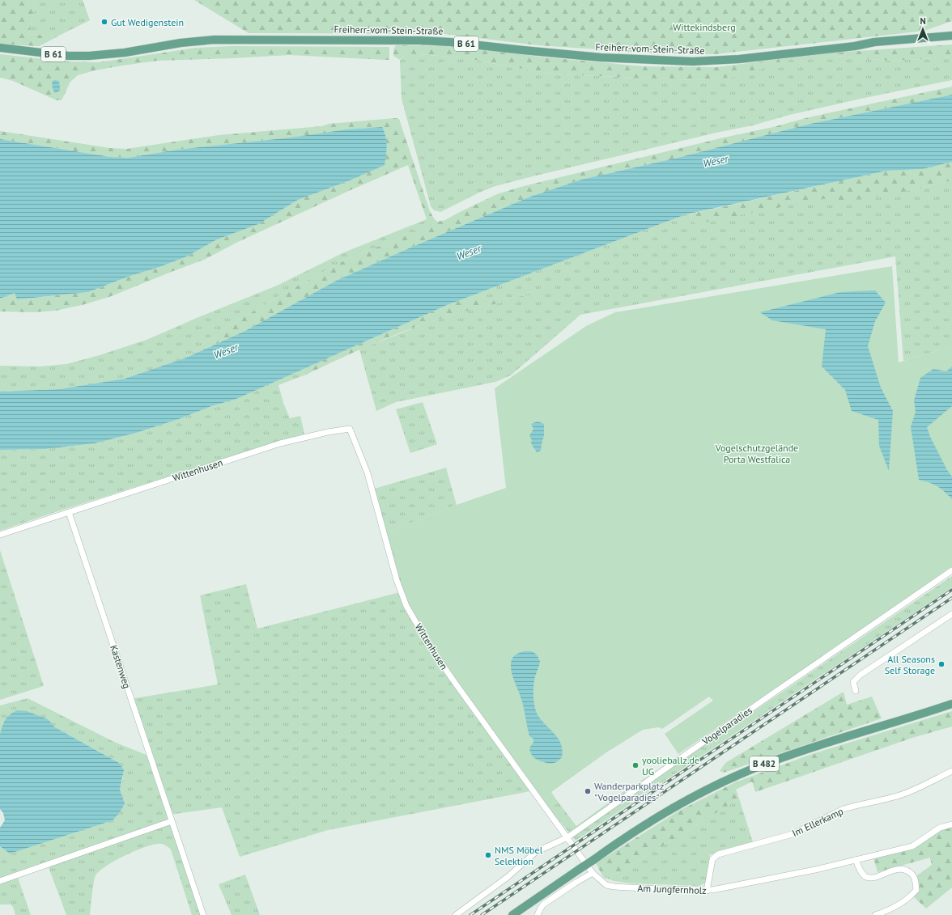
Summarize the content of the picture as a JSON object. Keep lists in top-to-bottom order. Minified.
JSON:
{"streets":{"main road":["Freiherr-vom-Stein-Straße","B 61","B 482"],"street":["Wittenhusen","Kastenweg","Vogelparadies","Im Ellerkamp","Am Jungfernholz"]},"crossings":[["Wittenhusen","Kastenweg"],["Wittenhusen","Vogelparadies"],["Wittenhusen","Am Jungfernholz"],["Vogelparadies","Am Jungfernholz"],["Im Ellerkamp","Am Jungfernholz"]],"water":["Weser"],"parks":["Wittekindsberg","Vogelschutzgelände Porta Westfalica"],"places":["Gut Wedigenstein","All Seasons Self Storage","yoolieballz.de UG","Wanderparkplatz \"Vogelparadies\"","NMS Möbel Selektion"],"north":"top"}
